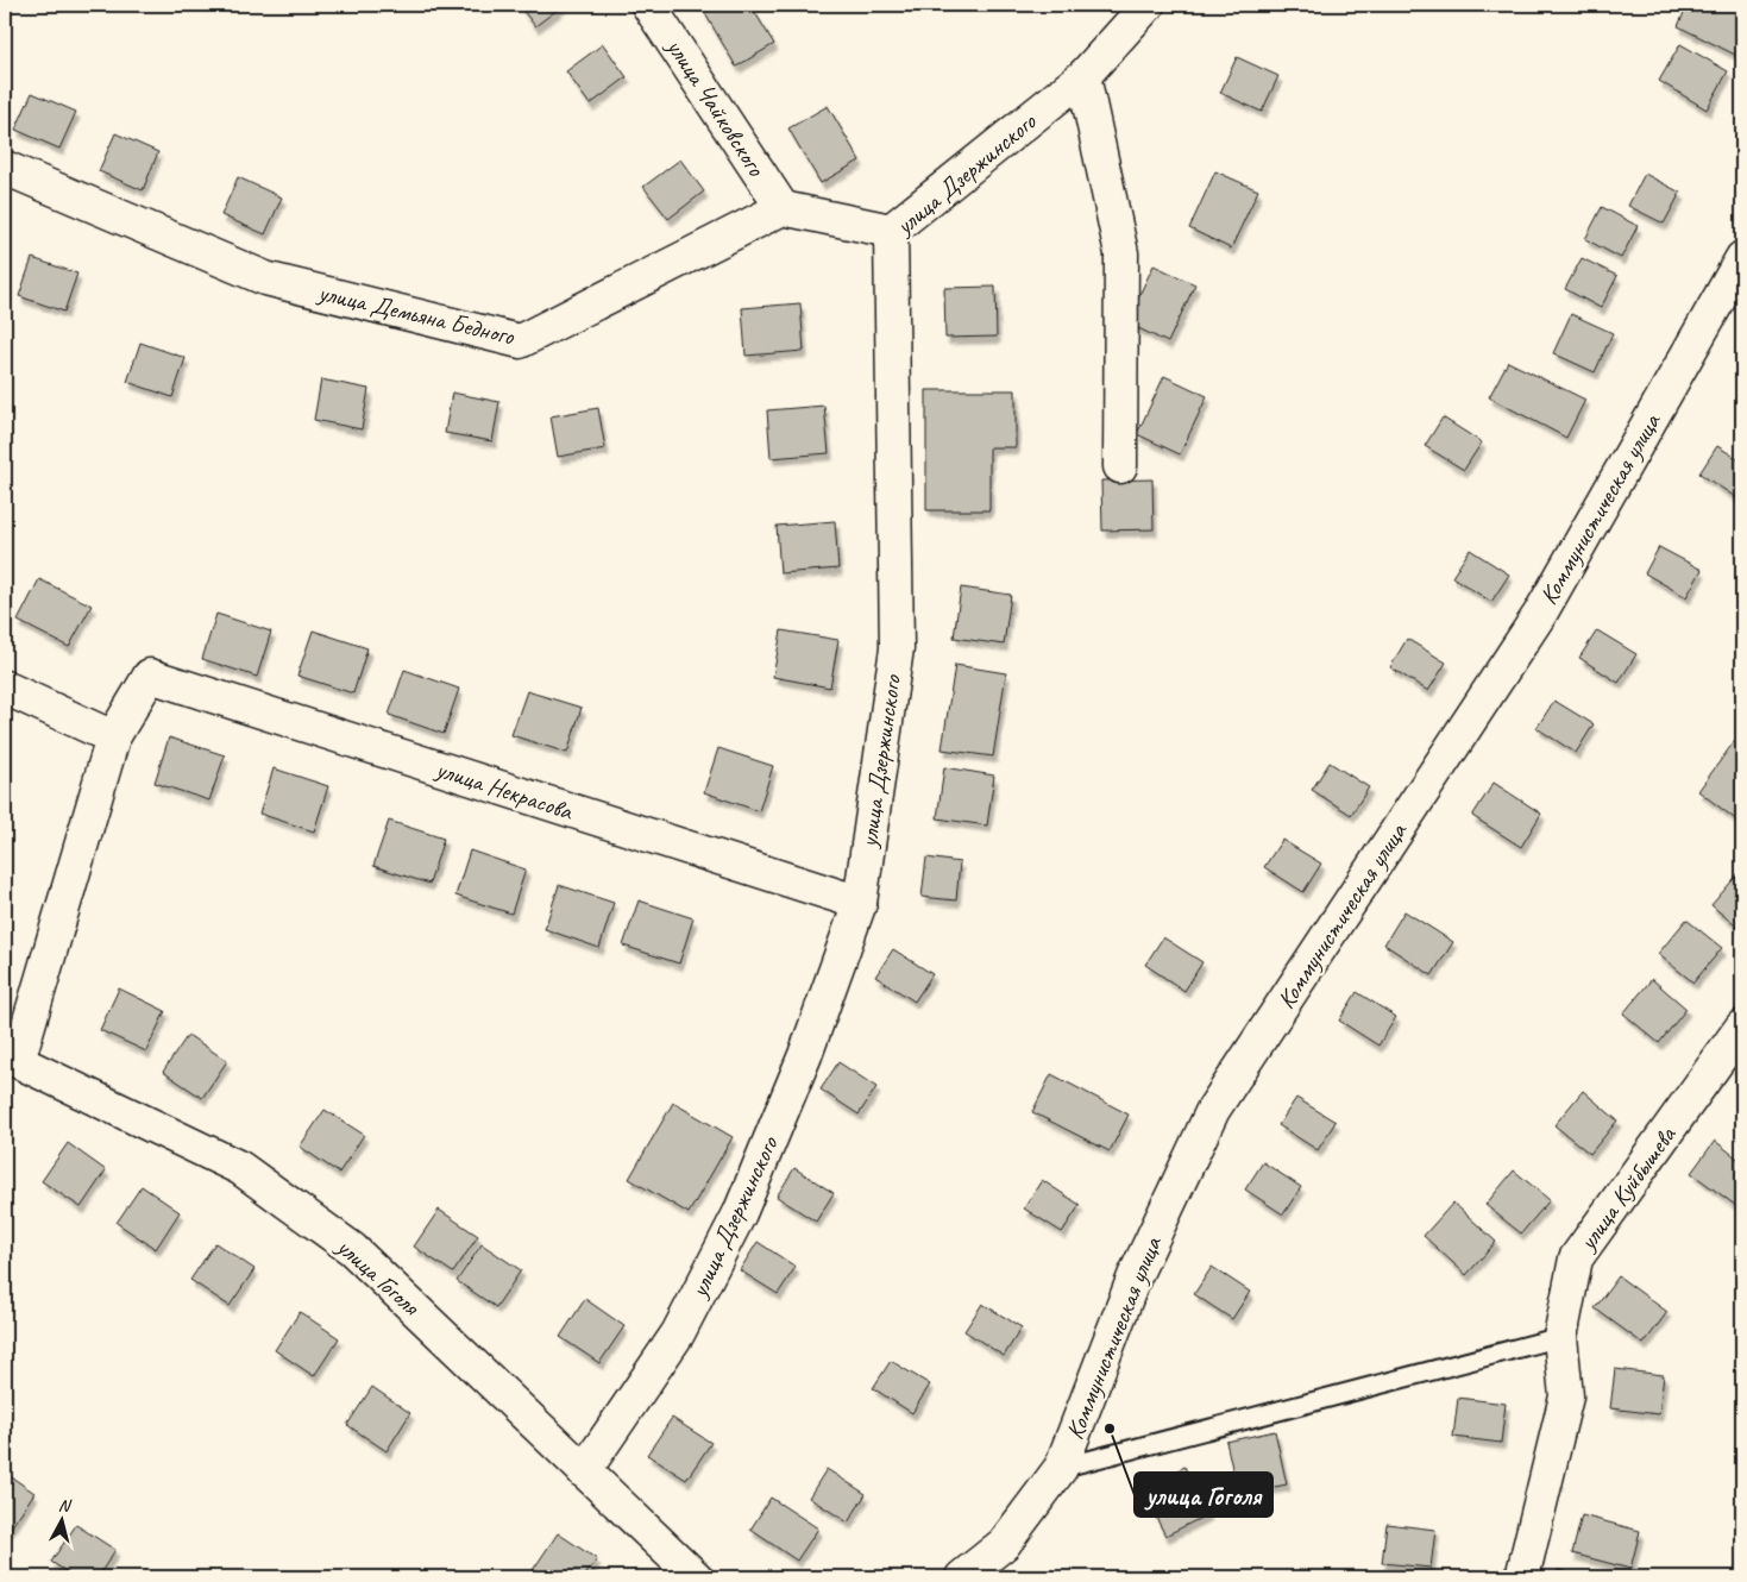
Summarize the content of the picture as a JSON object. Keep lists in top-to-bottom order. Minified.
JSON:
{"streets":{"street":["улица Чайковского","улица Дзержинского","улица Демьяна Бедного","Коммунистическая улица","улица Некрасова","улица Куйбышева","улица Гоголя"]},"crossings":[["улица Чайковского","улица Демьяна Бедного"],["улица Дзержинского","улица Некрасова"],["улица Дзержинского","улица Гоголя"]],"places":["улица Гоголя"],"north":"top"}
